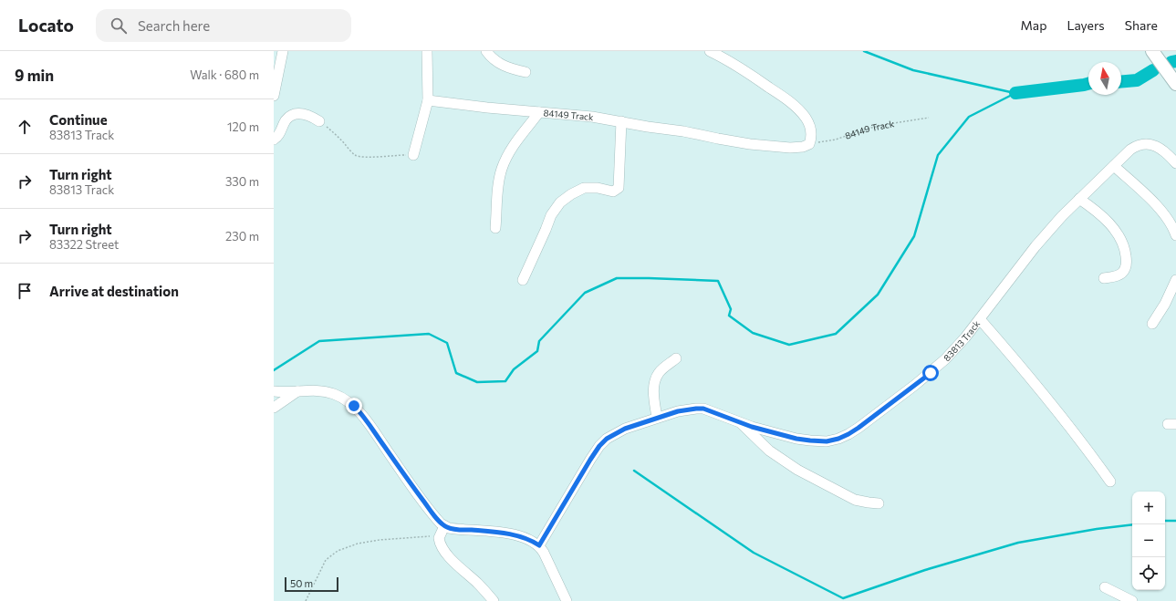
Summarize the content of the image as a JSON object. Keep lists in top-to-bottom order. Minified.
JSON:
{"streets":{"street":["84149 Track","83813 Track"]},"scale_bar":"50 m","north":"top","page":{"header":"Locato","search":"Search here","nav":["Map","Layers","Share"],"heading":["9 min","Walk · 680 m"],"list":[["Continue","83813 Track","120 m"],["Turn right","83813 Track","330 m"],["Turn right","83322 Street","230 m"],"Arrive at destination"],"map_buttons":["+","−"],"scale":"50 m"}}
